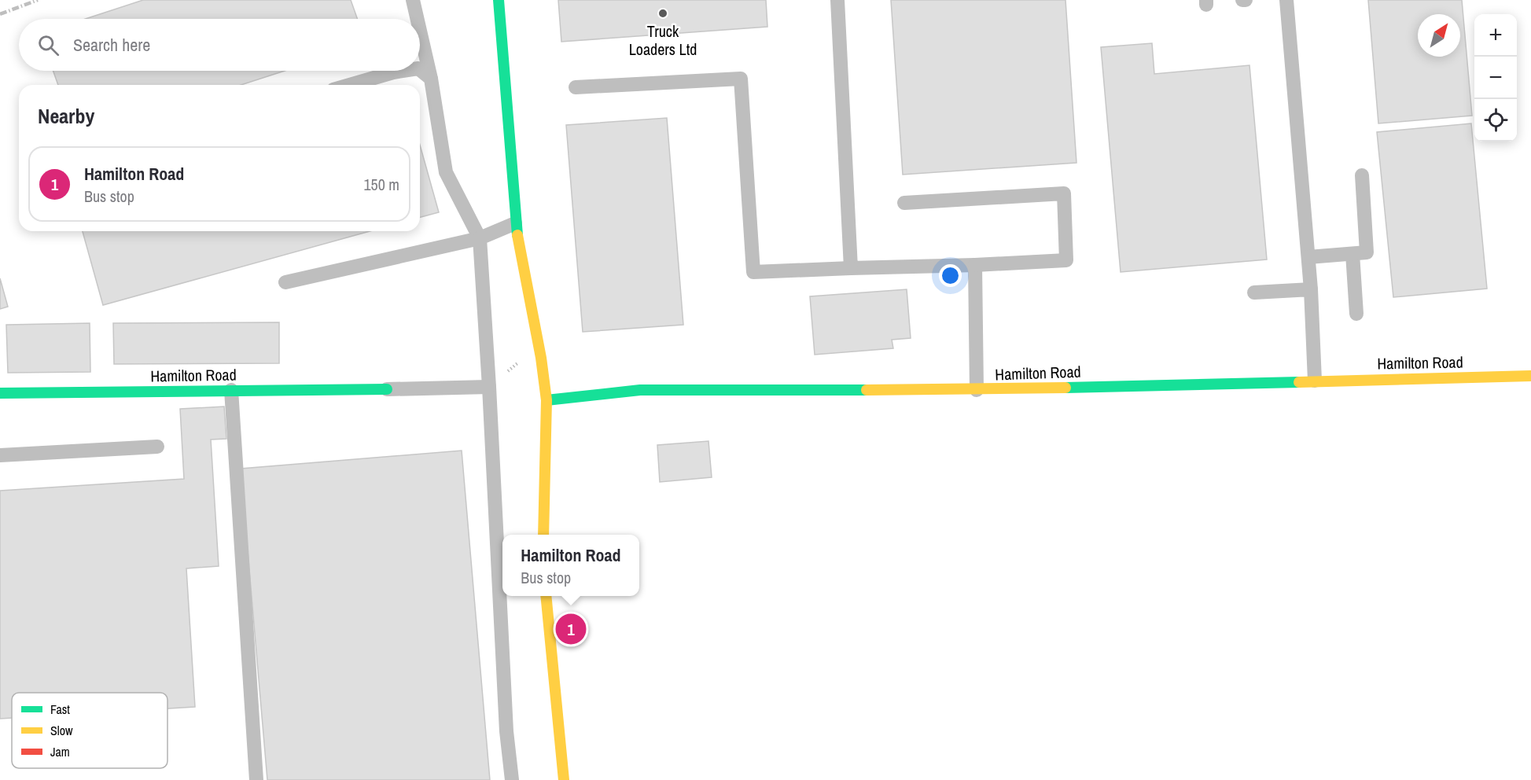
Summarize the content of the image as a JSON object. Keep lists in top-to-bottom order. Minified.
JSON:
{"streets":{"street":["Hamilton Road"]},"places":["Truck Loaders Ltd"],"legend":["Fast","Slow","Jam"],"north":"top right","page":{"map_buttons":["+","−"],"search":"Search here","heading":"Nearby","list":[{"mark":"1","name":"Hamilton Road","note":"Bus stop","value":"150 m"}],"popup":["Hamilton Road","Bus stop"],"pins":"1"}}
